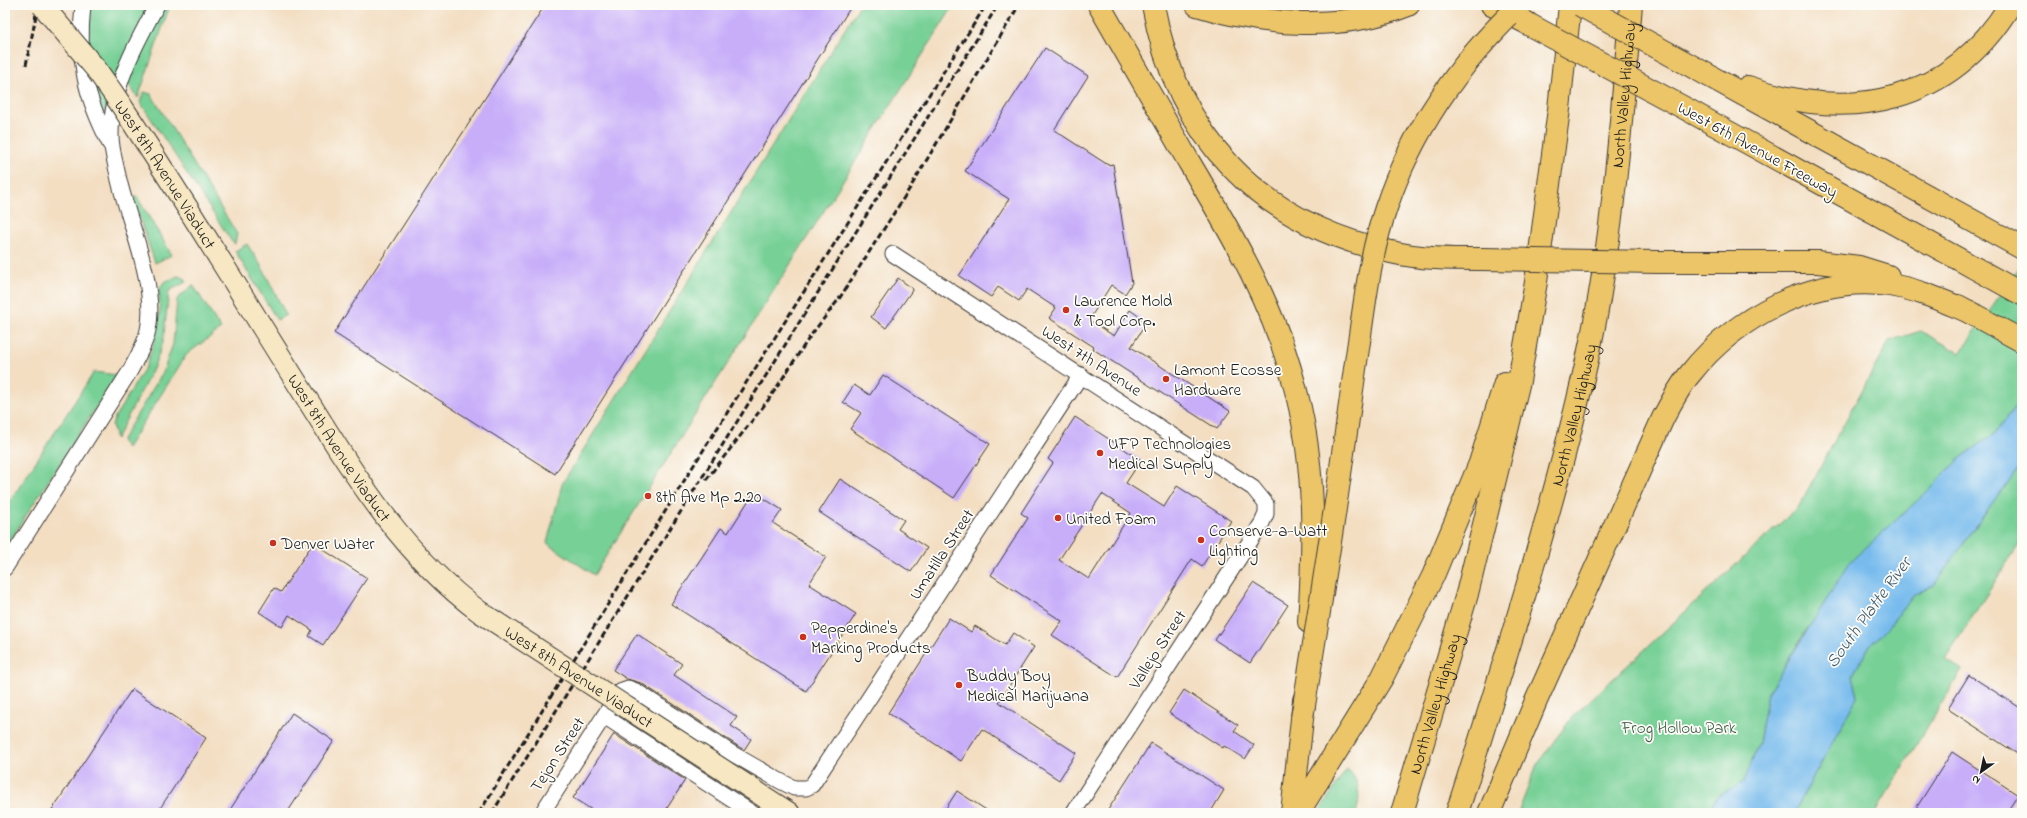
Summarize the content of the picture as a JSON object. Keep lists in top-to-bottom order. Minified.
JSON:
{"streets":{"highway":["North Valley Highway","West 6th Avenue Freeway"],"main road":["West 8th Avenue Viaduct"],"street":["West 7th Avenue","Umatilla Street","Vallejo Street","Tejon Street"]},"crossings":[["West 7th Avenue","Umatilla Street"],["West 7th Avenue","Vallejo Street"],["Umatilla Street","Tejon Street"]],"water":["South Platte River"],"parks":["Frog Hollow Park"],"places":["Lawrence Mold & Tool Corp.","Lamont Ecosse Hardware","UFP Technologies Medical Supply","8th Ave Mp 2.20","United Foam","Conserve-a-Watt Lighting","Denver Water","Pepperdine's Marking Products","Buddy Boy Medical Marijuana"],"north":"bottom left"}
